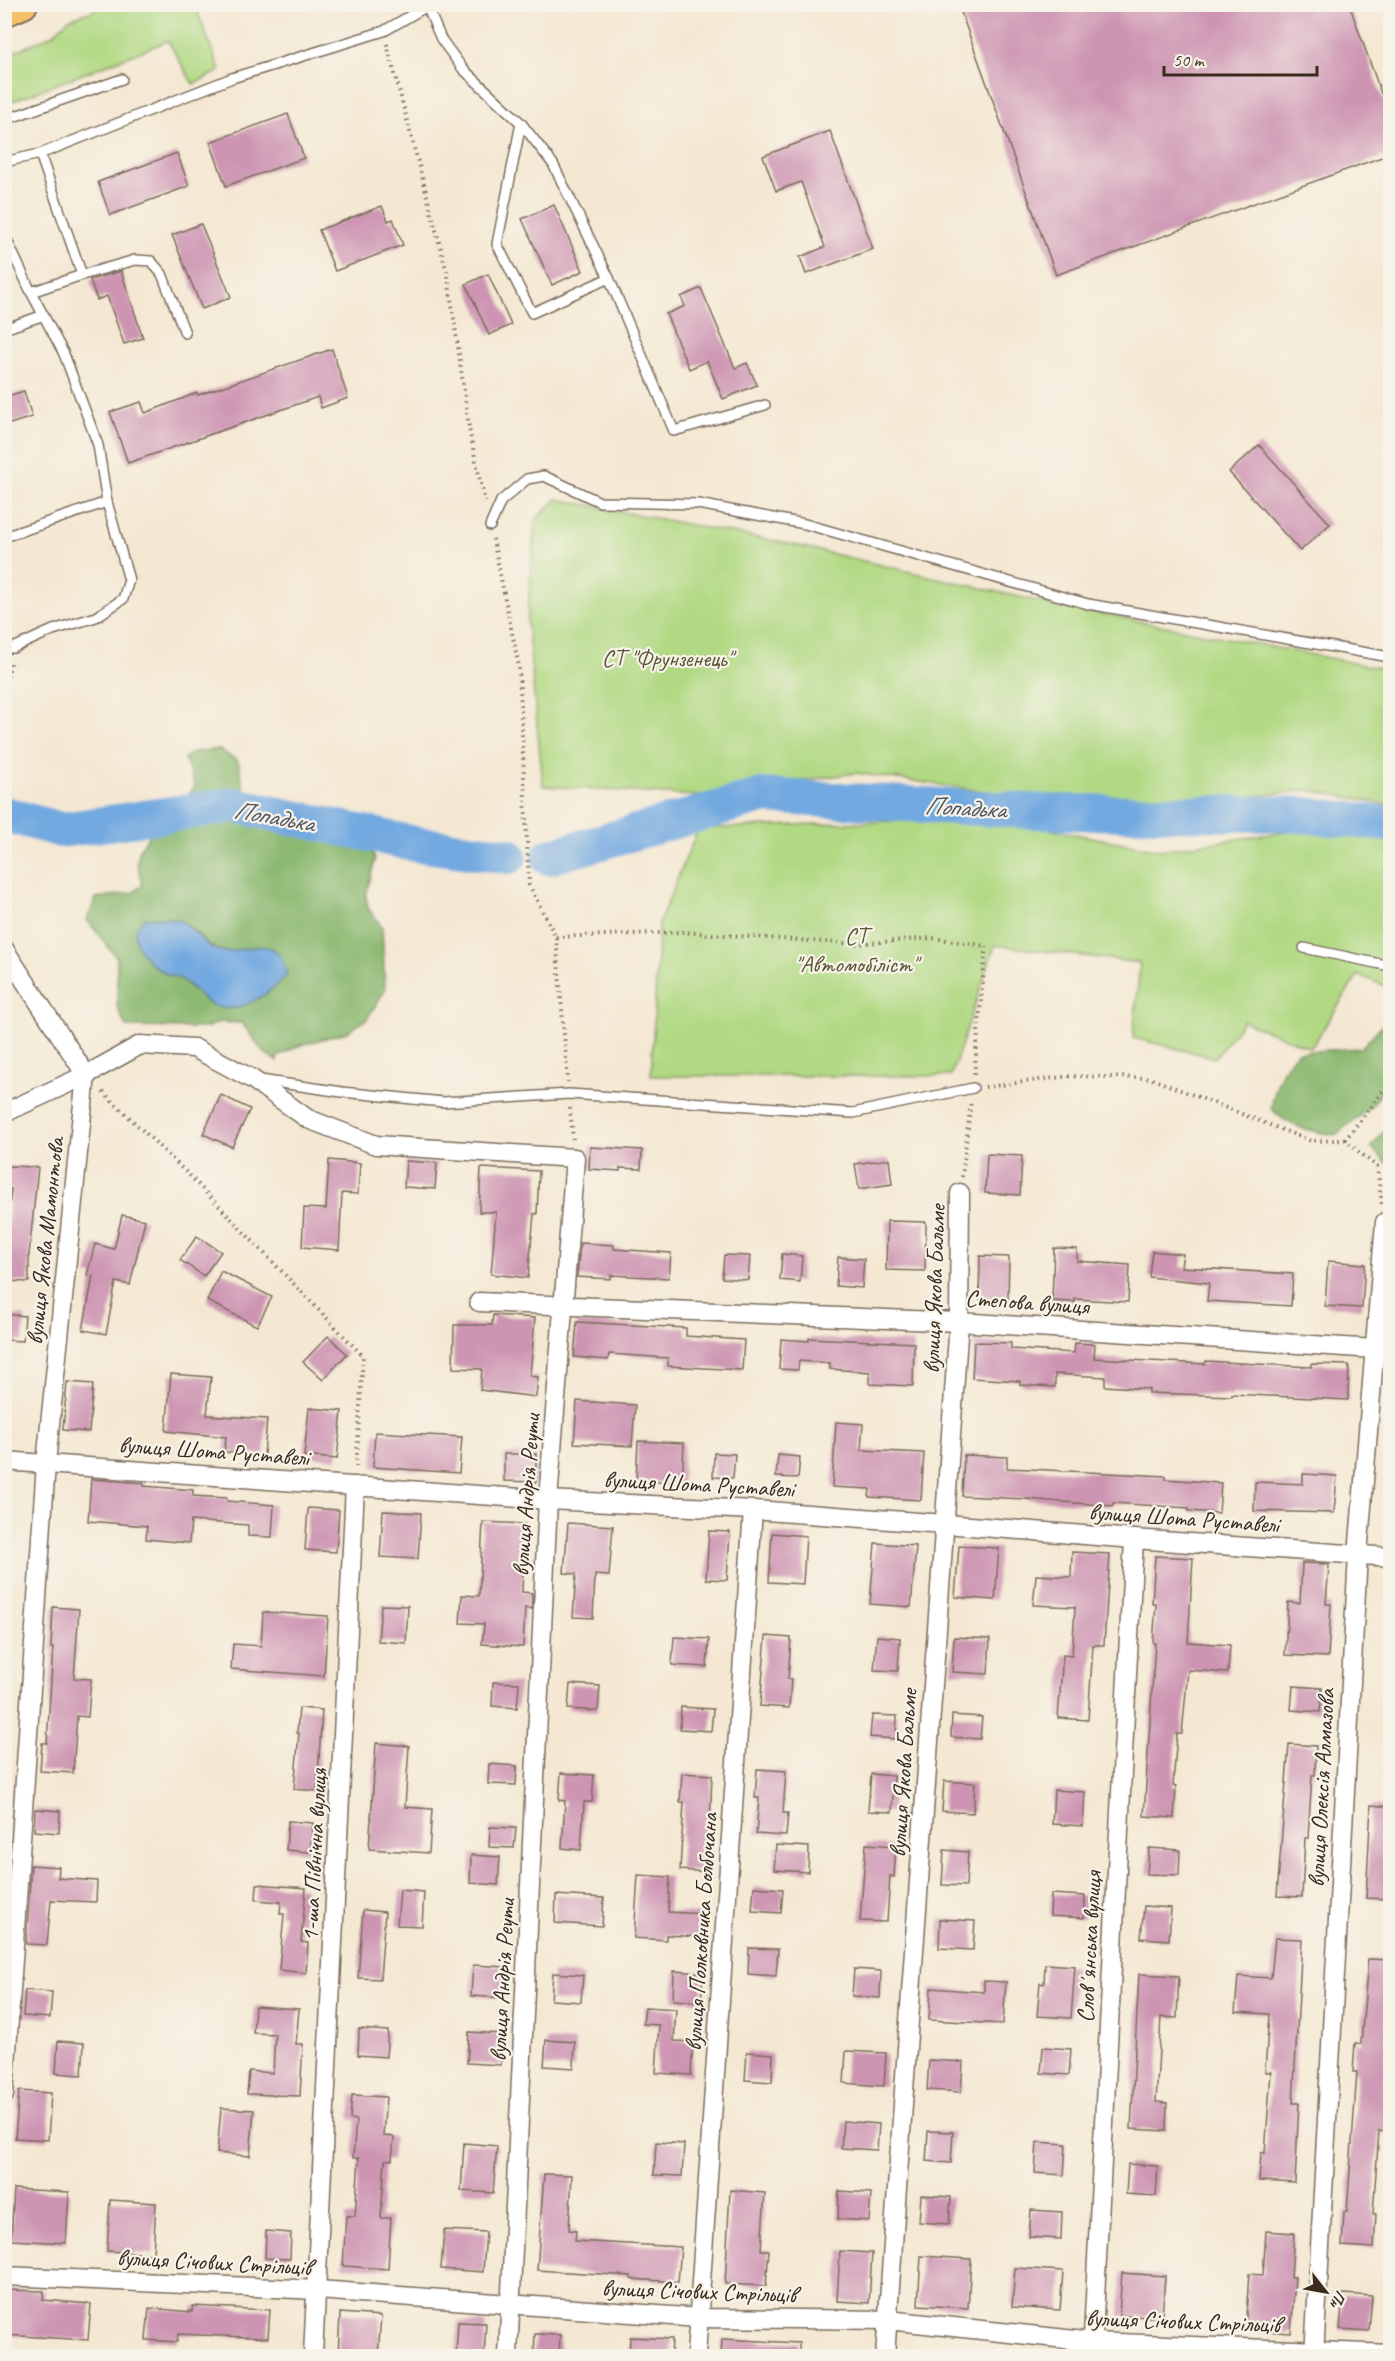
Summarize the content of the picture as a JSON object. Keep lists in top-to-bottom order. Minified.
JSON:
{"streets":{"street":["вулиця Якова Мамонтова","вулиця Якова Бальме","Степова вулиця","вулиця Шота Руставелі","вулиця Андрія Реути","вулиця Олексія Алмазова","1-ша Північна вулиця","вулиця Полковника Болбочана","Словʼянська вулиця","вулиця Січових Стрільців"]},"crossings":[["вулиця Якова Мамонтова","вулиця Шота Руставелі"],["вулиця Якова Бальме","Степова вулиця"],["вулиця Якова Бальме","вулиця Шота Руставелі"],["вулиця Якова Бальме","вулиця Січових Стрільців"],["Степова вулиця","вулиця Андрія Реути"],["Степова вулиця","вулиця Олексія Алмазова"],["вулиця Шота Руставелі","вулиця Андрія Реути"],["вулиця Шота Руставелі","вулиця Олексія Алмазова"],["вулиця Шота Руставелі","1-ша Північна вулиця"],["вулиця Шота Руставелі","вулиця Полковника Болбочана"],["вулиця Шота Руставелі","Словʼянська вулиця"],["вулиця Андрія Реути","вулиця Січових Стрільців"],["вулиця Олексія Алмазова","вулиця Січових Стрільців"],["1-ша Північна вулиця","вулиця Січових Стрільців"],["вулиця Полковника Болбочана","вулиця Січових Стрільців"],["Словʼянська вулиця","вулиця Січових Стрільців"]],"water":["Попадька"],"parks":["СТ \"Фрунзенець\"","СТ \"Автомобіліст\""],"scale_bar":"50 m","north":"bottom right"}
